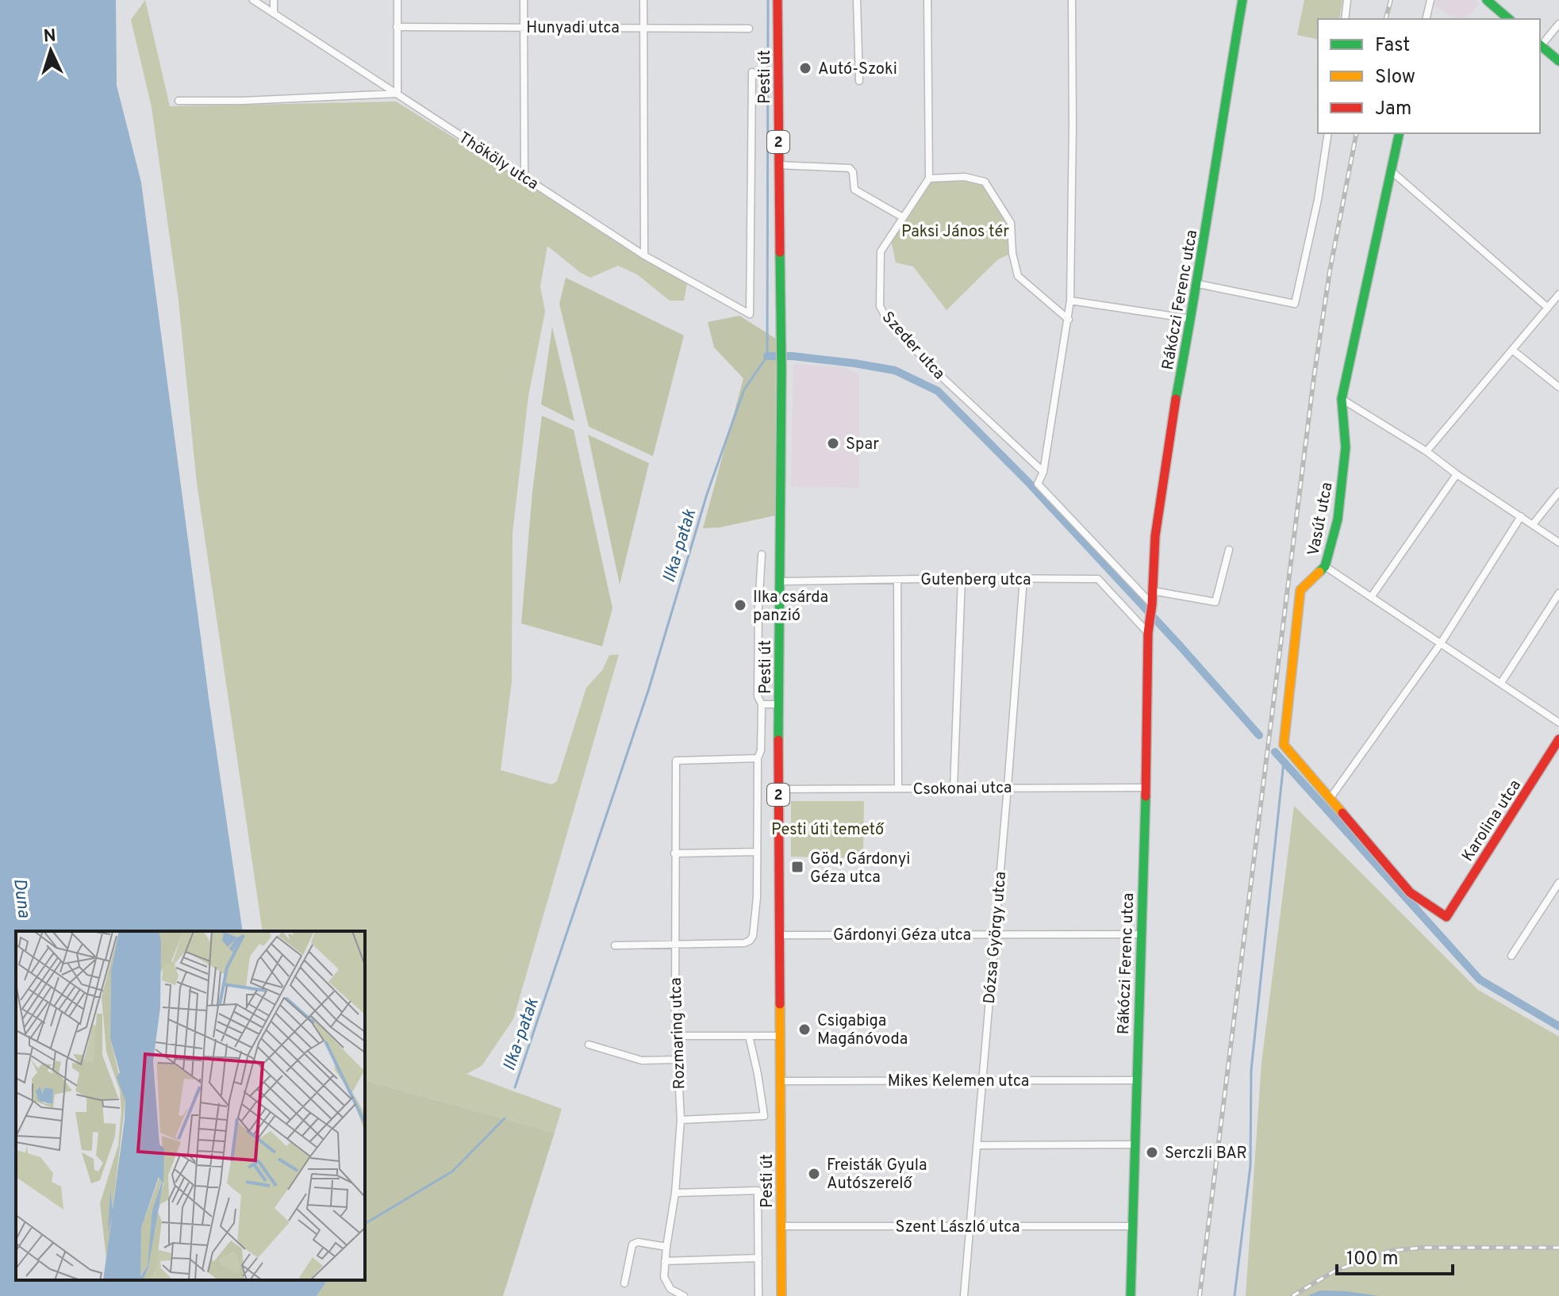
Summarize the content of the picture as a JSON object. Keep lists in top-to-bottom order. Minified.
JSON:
{"streets":{"street":["Hunyadi utca","Pesti út","2","Thököly utca","Rákóczi Ferenc utca","Szeder utca","Vasút utca","Gutenberg utca","Csokonai utca","Karolina utca","Gárdonyi Géza utca","Dózsa György utca","Rozmaring utca","Mikes Kelemen utca","Szent László utca"]},"crossings":[["Pesti út","Gutenberg utca"],["Pesti út","Csokonai utca"],["Pesti út","Gárdonyi Géza utca"],["Pesti út","Rozmaring utca"],["Pesti út","Mikes Kelemen utca"],["Pesti út","Szent László utca"],["Rákóczi Ferenc utca","Gutenberg utca"],["Rákóczi Ferenc utca","Csokonai utca"],["Rákóczi Ferenc utca","Gárdonyi Géza utca"],["Rákóczi Ferenc utca","Mikes Kelemen utca"],["Rákóczi Ferenc utca","Szent László utca"],["Vasút utca","Karolina utca"],["Gutenberg utca","Dózsa György utca"],["Csokonai utca","Dózsa György utca"],["Gárdonyi Géza utca","Dózsa György utca"],["Dózsa György utca","Mikes Kelemen utca"],["Dózsa György utca","Szent László utca"]],"water":["Ilka-patak","Duna"],"parks":["Paksi János tér","Pesti úti temető"],"places":{"other":["Autó-Szoki","Spar","Ilka csárda panzió","Csigabiga Magánóvoda","Serczli BAR","Freisták Gyula Autószerelő"],"transit":["Göd, Gárdonyi Géza utca"]},"legend":["Fast","Slow","Jam"],"scale_bar":"100 m","north":"top"}
